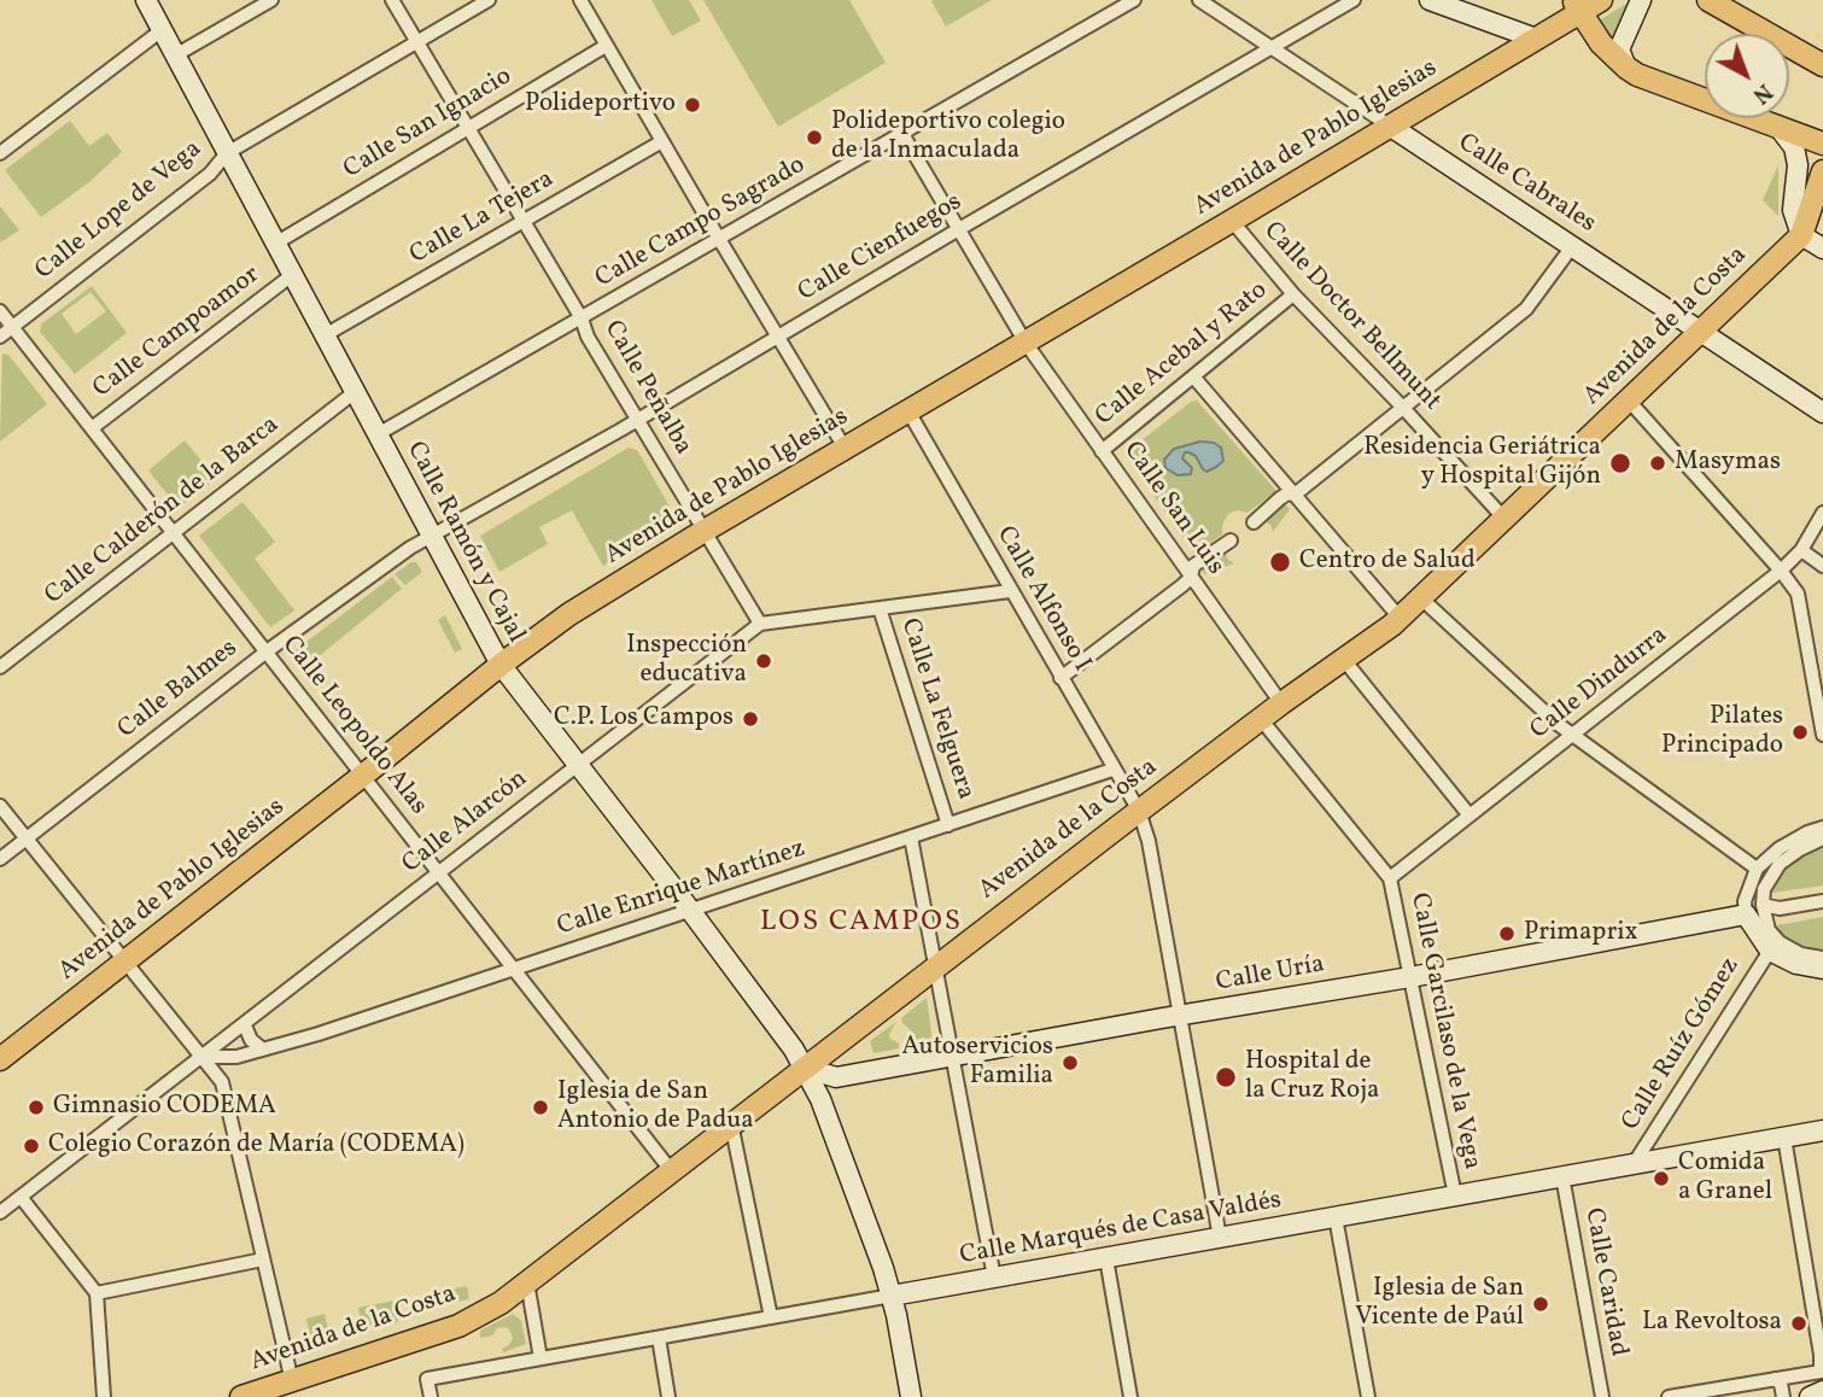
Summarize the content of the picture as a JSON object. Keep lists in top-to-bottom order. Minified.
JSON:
{"streets":{"main road":["Avenida de Pablo Iglesias","Avenida de la Costa"],"street":["Calle San Ignacio","Calle Cabrales","Calle Lope de Vega","Calle La Tejera","Calle Campo Sagrado","Calle Cienfuegos","Calle Doctor Bellmunt","Calle Campoamor","Calle Acebal y Rato","Calle Peñalba","Calle San Luis","Calle Calderón de la Barca","Calle Ramón y Cajal","Calle Alfonso I","Calle Dindurra","Calle Balmes","Calle La Felguera","Calle Leopoldo Alas","Calle Alarcón","Calle Enrique Martínez","Calle Uría","Calle Garcilaso de la Vega","Calle Ruíz Gómez","Calle Marqués de Casa Valdés","Calle Caridad"]},"crossings":[["Calle San Ignacio","Calle Peñalba"],["Calle San Ignacio","Calle Ramón y Cajal"],["Avenida de Pablo Iglesias","Calle Cabrales"],["Avenida de Pablo Iglesias","Calle Doctor Bellmunt"],["Avenida de Pablo Iglesias","Calle Peñalba"],["Avenida de Pablo Iglesias","Calle San Luis"],["Avenida de Pablo Iglesias","Calle Ramón y Cajal"],["Avenida de Pablo Iglesias","Calle Alfonso I"],["Avenida de Pablo Iglesias","Calle Leopoldo Alas"],["Calle Cabrales","Calle Cienfuegos"],["Calle Cabrales","Avenida de la Costa"],["Calle Lope de Vega","Calle Peñalba"],["Calle Lope de Vega","Calle Ramón y Cajal"],["Calle Lope de Vega","Calle Leopoldo Alas"],["Calle La Tejera","Calle Peñalba"],["Calle La Tejera","Calle Ramón y Cajal"],["Calle Campo Sagrado","Calle Peñalba"],["Calle Campo Sagrado","Calle San Luis"],["Calle Campo Sagrado","Calle Ramón y Cajal"],["Calle Cienfuegos","Calle Peñalba"],["Calle Cienfuegos","Calle San Luis"],["Calle Cienfuegos","Calle Ramón y Cajal"],["Calle Cienfuegos","Calle Balmes"],["Calle Doctor Bellmunt","Avenida de la Costa"],["Calle Doctor Bellmunt","Calle Acebal y Rato"],["Avenida de la Costa","Calle San Luis"],["Avenida de la Costa","Calle Ramón y Cajal"],["Avenida de la Costa","Calle Alfonso I"],["Avenida de la Costa","Calle Leopoldo Alas"],["Avenida de la Costa","Calle Uría"],["Avenida de la Costa","Calle Garcilaso de la Vega"],["Calle Campoamor","Calle Ramón y Cajal"],["Calle Campoamor","Calle Leopoldo Alas"],["Calle Acebal y Rato","Calle San Luis"],["Calle Peñalba","Calle Alarcón"],["Calle Calderón de la Barca","Calle Ramón y Cajal"],["Calle Calderón de la Barca","Calle Leopoldo Alas"],["Calle Ramón y Cajal","Calle Balmes"],["Calle Ramón y Cajal","Calle Alarcón"],["Calle Ramón y Cajal","Calle Enrique Martínez"],["Calle Ramón y Cajal","Calle Uría"],["Calle Ramón y Cajal","Calle Marqués de Casa Valdés"],["Calle Alfonso I","Calle Enrique Martínez"],["Calle Alfonso I","Calle Uría"],["Calle Alfonso I","Calle Marqués de Casa Valdés"],["Calle Dindurra","Calle Garcilaso de la Vega"],["Calle Balmes","Calle Leopoldo Alas"],["Calle La Felguera","Calle Enrique Martínez"],["Calle Leopoldo Alas","Calle Alarcón"],["Calle Leopoldo Alas","Calle Enrique Martínez"],["Calle Alarcón","Calle Enrique Martínez"],["Calle Uría","Calle Garcilaso de la Vega"],["Calle Garcilaso de la Vega","Calle Marqués de Casa Valdés"],["Calle Ruíz Gómez","Calle Marqués de Casa Valdés"],["Calle Marqués de Casa Valdés","Calle Caridad"]],"districts":["LOS CAMPOS"],"places":["Polideportivo","Polideportivo colegio de la Inmaculada","Residencia Geriátrica y Hospital Gijón","Masymas","Centro de Salud","Inspección educativa","C.P. Los Campos","Pilates Principado","Primaprix","Autoservicios Familia","Hospital de la Cruz Roja","Gimnasio CODEMA","Iglesia de San Antonio de Padua","Colegio Corazón de María (CODEMA)","Comida a Granel","Iglesia de San Vicente de Paúl","La Revoltosa"],"north":"bottom right"}
